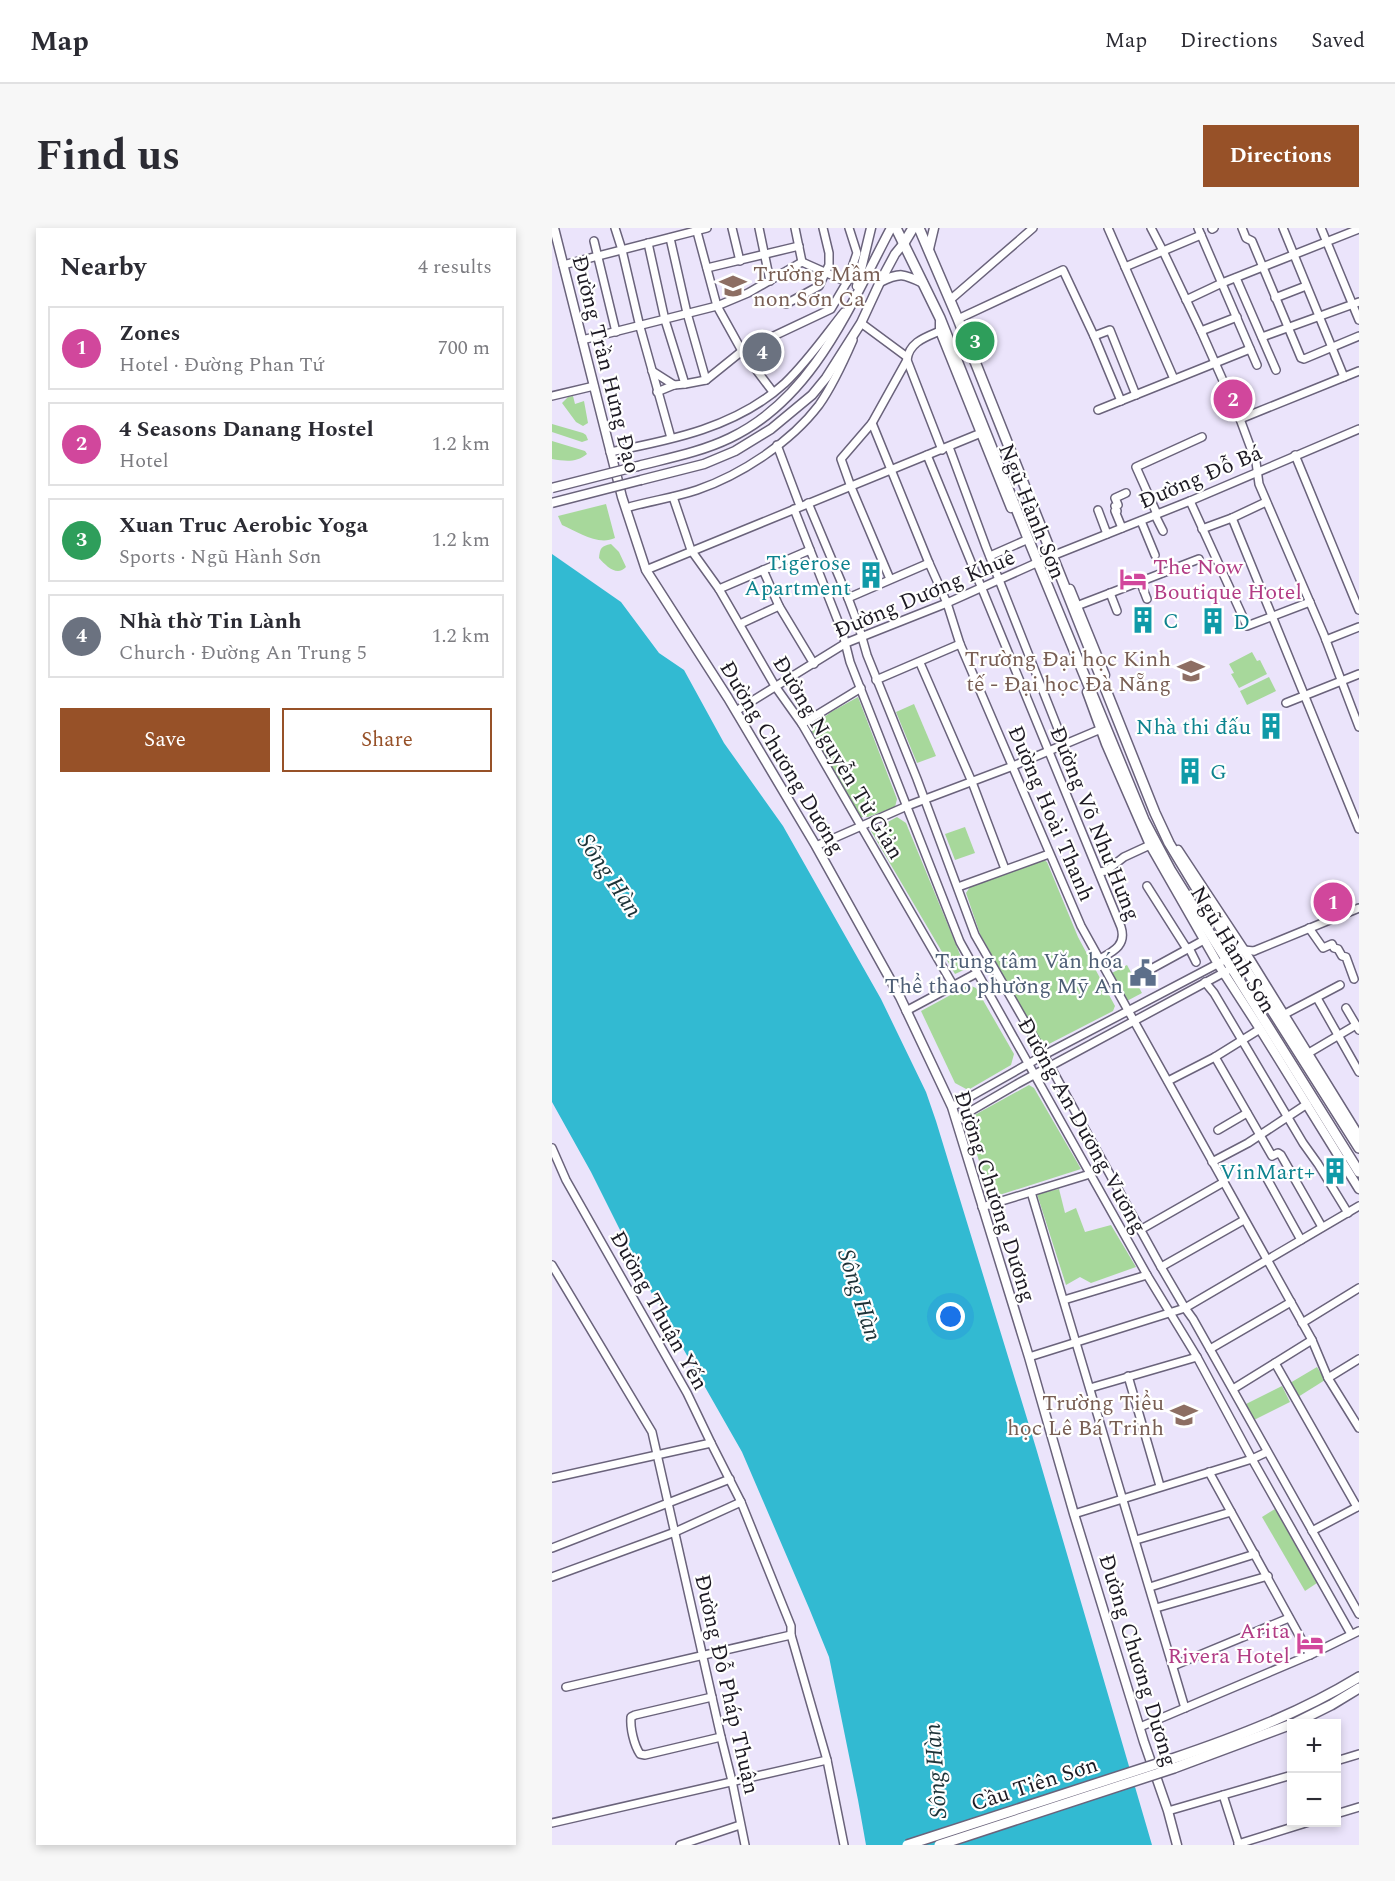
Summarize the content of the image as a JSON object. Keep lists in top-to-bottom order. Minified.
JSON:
{"streets":{"highway":["Ngũ Hành Sơn","Cầu Tiên Sơn"],"main road":["Đường Trần Hưng Đạo","Đường Chương Dương"],"street":["Đường Đỗ Bá","Đường Dương Khuê","Đường Nguyễn Tử Giản","Đường Hoài Thanh","Đường Võ Như Hưng","Đường An Dương Vương","Đường Thuận Yến","Đường Đỗ Pháp Thuận"]},"crossings":[["Đường Trần Hưng Đạo","Đường Chương Dương"],["Đường Đỗ Bá","Ngũ Hành Sơn"],["Đường Đỗ Bá","Đường Dương Khuê"],["Ngũ Hành Sơn","Đường Dương Khuê"],["Đường Dương Khuê","Đường Chương Dương"],["Đường Dương Khuê","Đường Nguyễn Tử Giản"],["Đường Dương Khuê","Đường Hoài Thanh"],["Đường Dương Khuê","Đường Võ Như Hưng"],["Đường Dương Khuê","Đường An Dương Vương"],["Đường Hoài Thanh","Đường Võ Như Hưng"]],"water":["Sông Hàn"],"places":{"school or university":["Trường Mầm non Sơn Ca","Trường Đại học Kinh tế - Đại học Đà Nẵng","Trường Tiểu học Lê Bá Trinh"],"building":["Tigerose Apartment","C","D","Nhà thi đấu","G","VinMart+"],"hotel":["The Now Boutique Hotel","Arita Rivera Hotel"],"public building":["Trung tâm Văn hóa Thể thao phường Mỹ An"]},"page":{"header":"Map","nav":["Map","Directions","Saved"],"title":"Find us","buttons":["Directions",["Save","Share"]],"heading":["Nearby","4 results"],"list":[{"mark":"1","name":"Zones","note":"Hotel · Đường Phan Tứ","value":"700 m"},{"mark":"2","name":"4 Seasons Danang Hostel","note":"Hotel","value":"1.2 km"},{"mark":"3","name":"Xuan Truc Aerobic Yoga","note":"Sports · Ngũ Hành Sơn","value":"1.2 km"},{"mark":"4","name":"Nhà thờ Tin Lành","note":"Church · Đường An Trung 5","value":"1.2 km"}],"pins":["3","4","2","1"],"map_buttons":["+","−"]}}
